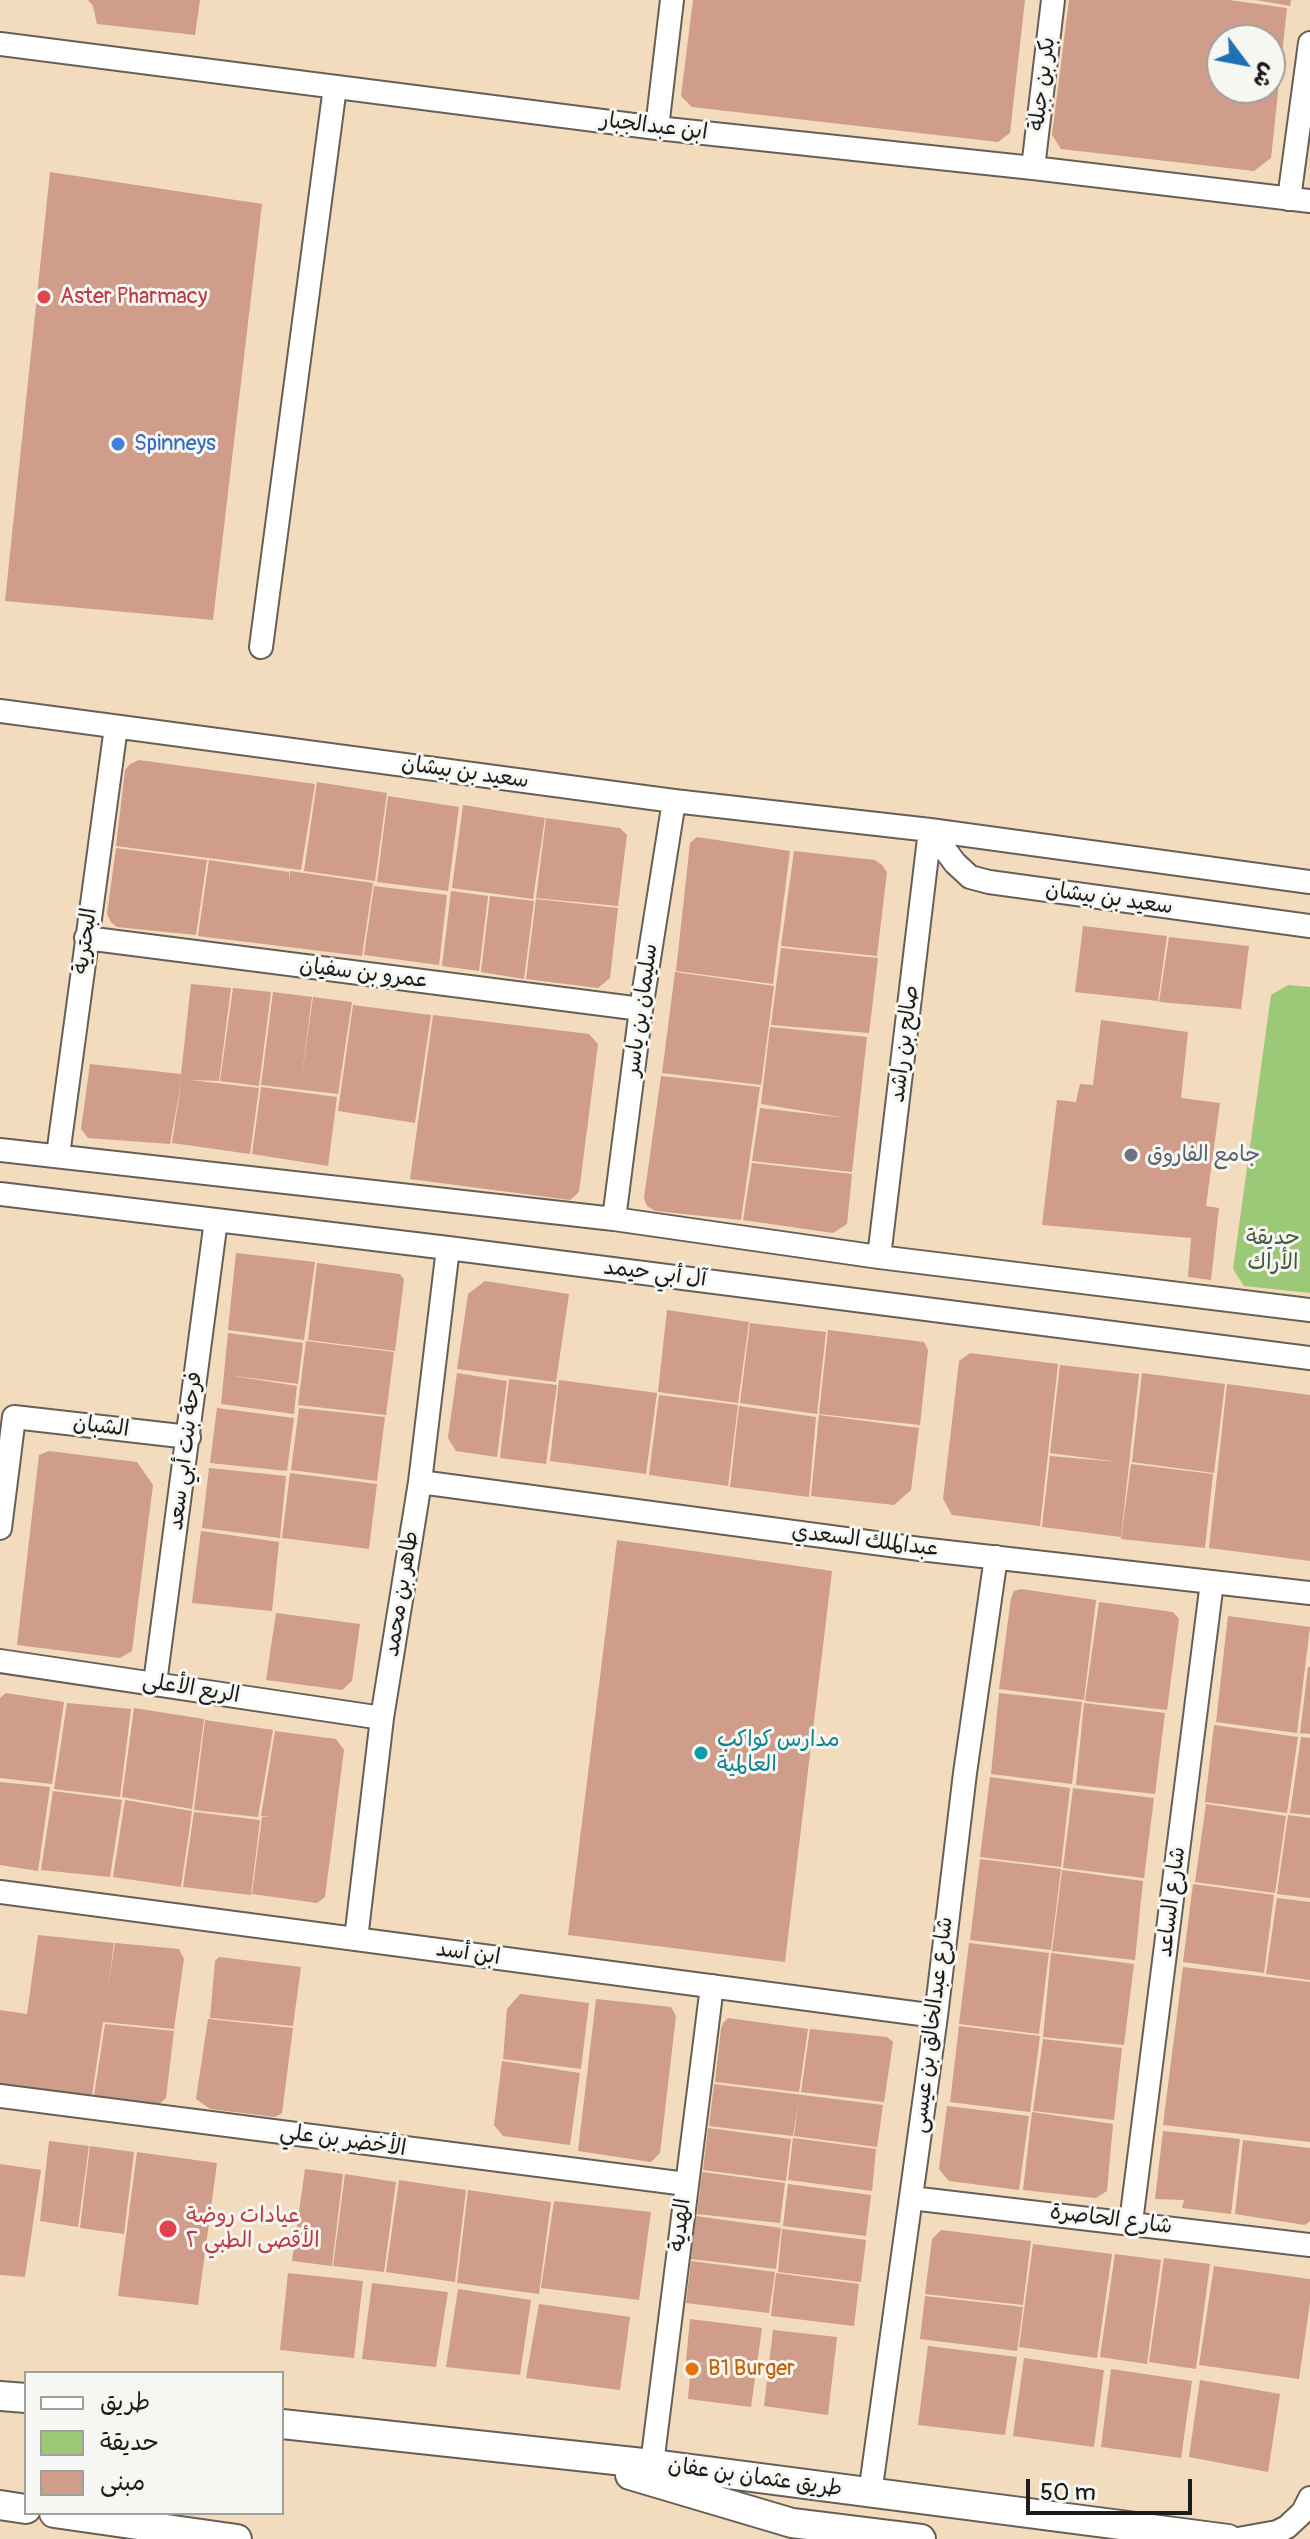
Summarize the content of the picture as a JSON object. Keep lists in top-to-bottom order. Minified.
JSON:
{"streets":{"main road":["طريق عثمان بن عفان"],"street":["بكر بن جبلة","ابن عبدالجبار","سعيد بن بيشان","البحترية","عمرو بن سفيان","سليمان بن ياسر","صالح بن راشد","آل أبي حيمد","الشبان","فرحة بنت أبي سعد","عبدالملك السعدي","طاهر بن محمد","الريع الأعلى","شارع الساعد","ابن أسد","شارع عبدالخالق بن عيسى","الأخضر بن علي","شارع الحاصرة","الهدية"]},"crossings":[["بكر بن جبلة","ابن عبدالجبار"],["سعيد بن بيشان","البحترية"],["سعيد بن بيشان","سليمان بن ياسر"],["سعيد بن بيشان","صالح بن راشد"],["البحترية","عمرو بن سفيان"],["عمرو بن سفيان","سليمان بن ياسر"],["آل أبي حيمد","فرحة بنت أبي سعد"],["آل أبي حيمد","طاهر بن محمد"],["الشبان","فرحة بنت أبي سعد"],["فرحة بنت أبي سعد","الريع الأعلى"],["عبدالملك السعدي","طاهر بن محمد"],["عبدالملك السعدي","شارع الساعد"],["عبدالملك السعدي","شارع عبدالخالق بن عيسى"],["طاهر بن محمد","الريع الأعلى"],["طاهر بن محمد","ابن أسد"],["شارع الساعد","شارع الحاصرة"],["ابن أسد","شارع عبدالخالق بن عيسى"],["ابن أسد","الهدية"],["شارع عبدالخالق بن عيسى","شارع الحاصرة"],["شارع عبدالخالق بن عيسى","طريق عثمان بن عفان"],["الأخضر بن علي","الهدية"],["الهدية","طريق عثمان بن عفان"]],"parks":["حديقة الأراك"],"places":["Aster Pharmacy","Spinneys","جامع الفاروق","مدارس كواكب العالمية","عيادات روضة الأقصى الطبي ٢","B1 Burger"],"legend":["طريق","حديقة","مبنى"],"scale_bar":"50 m","north":"bottom right"}
